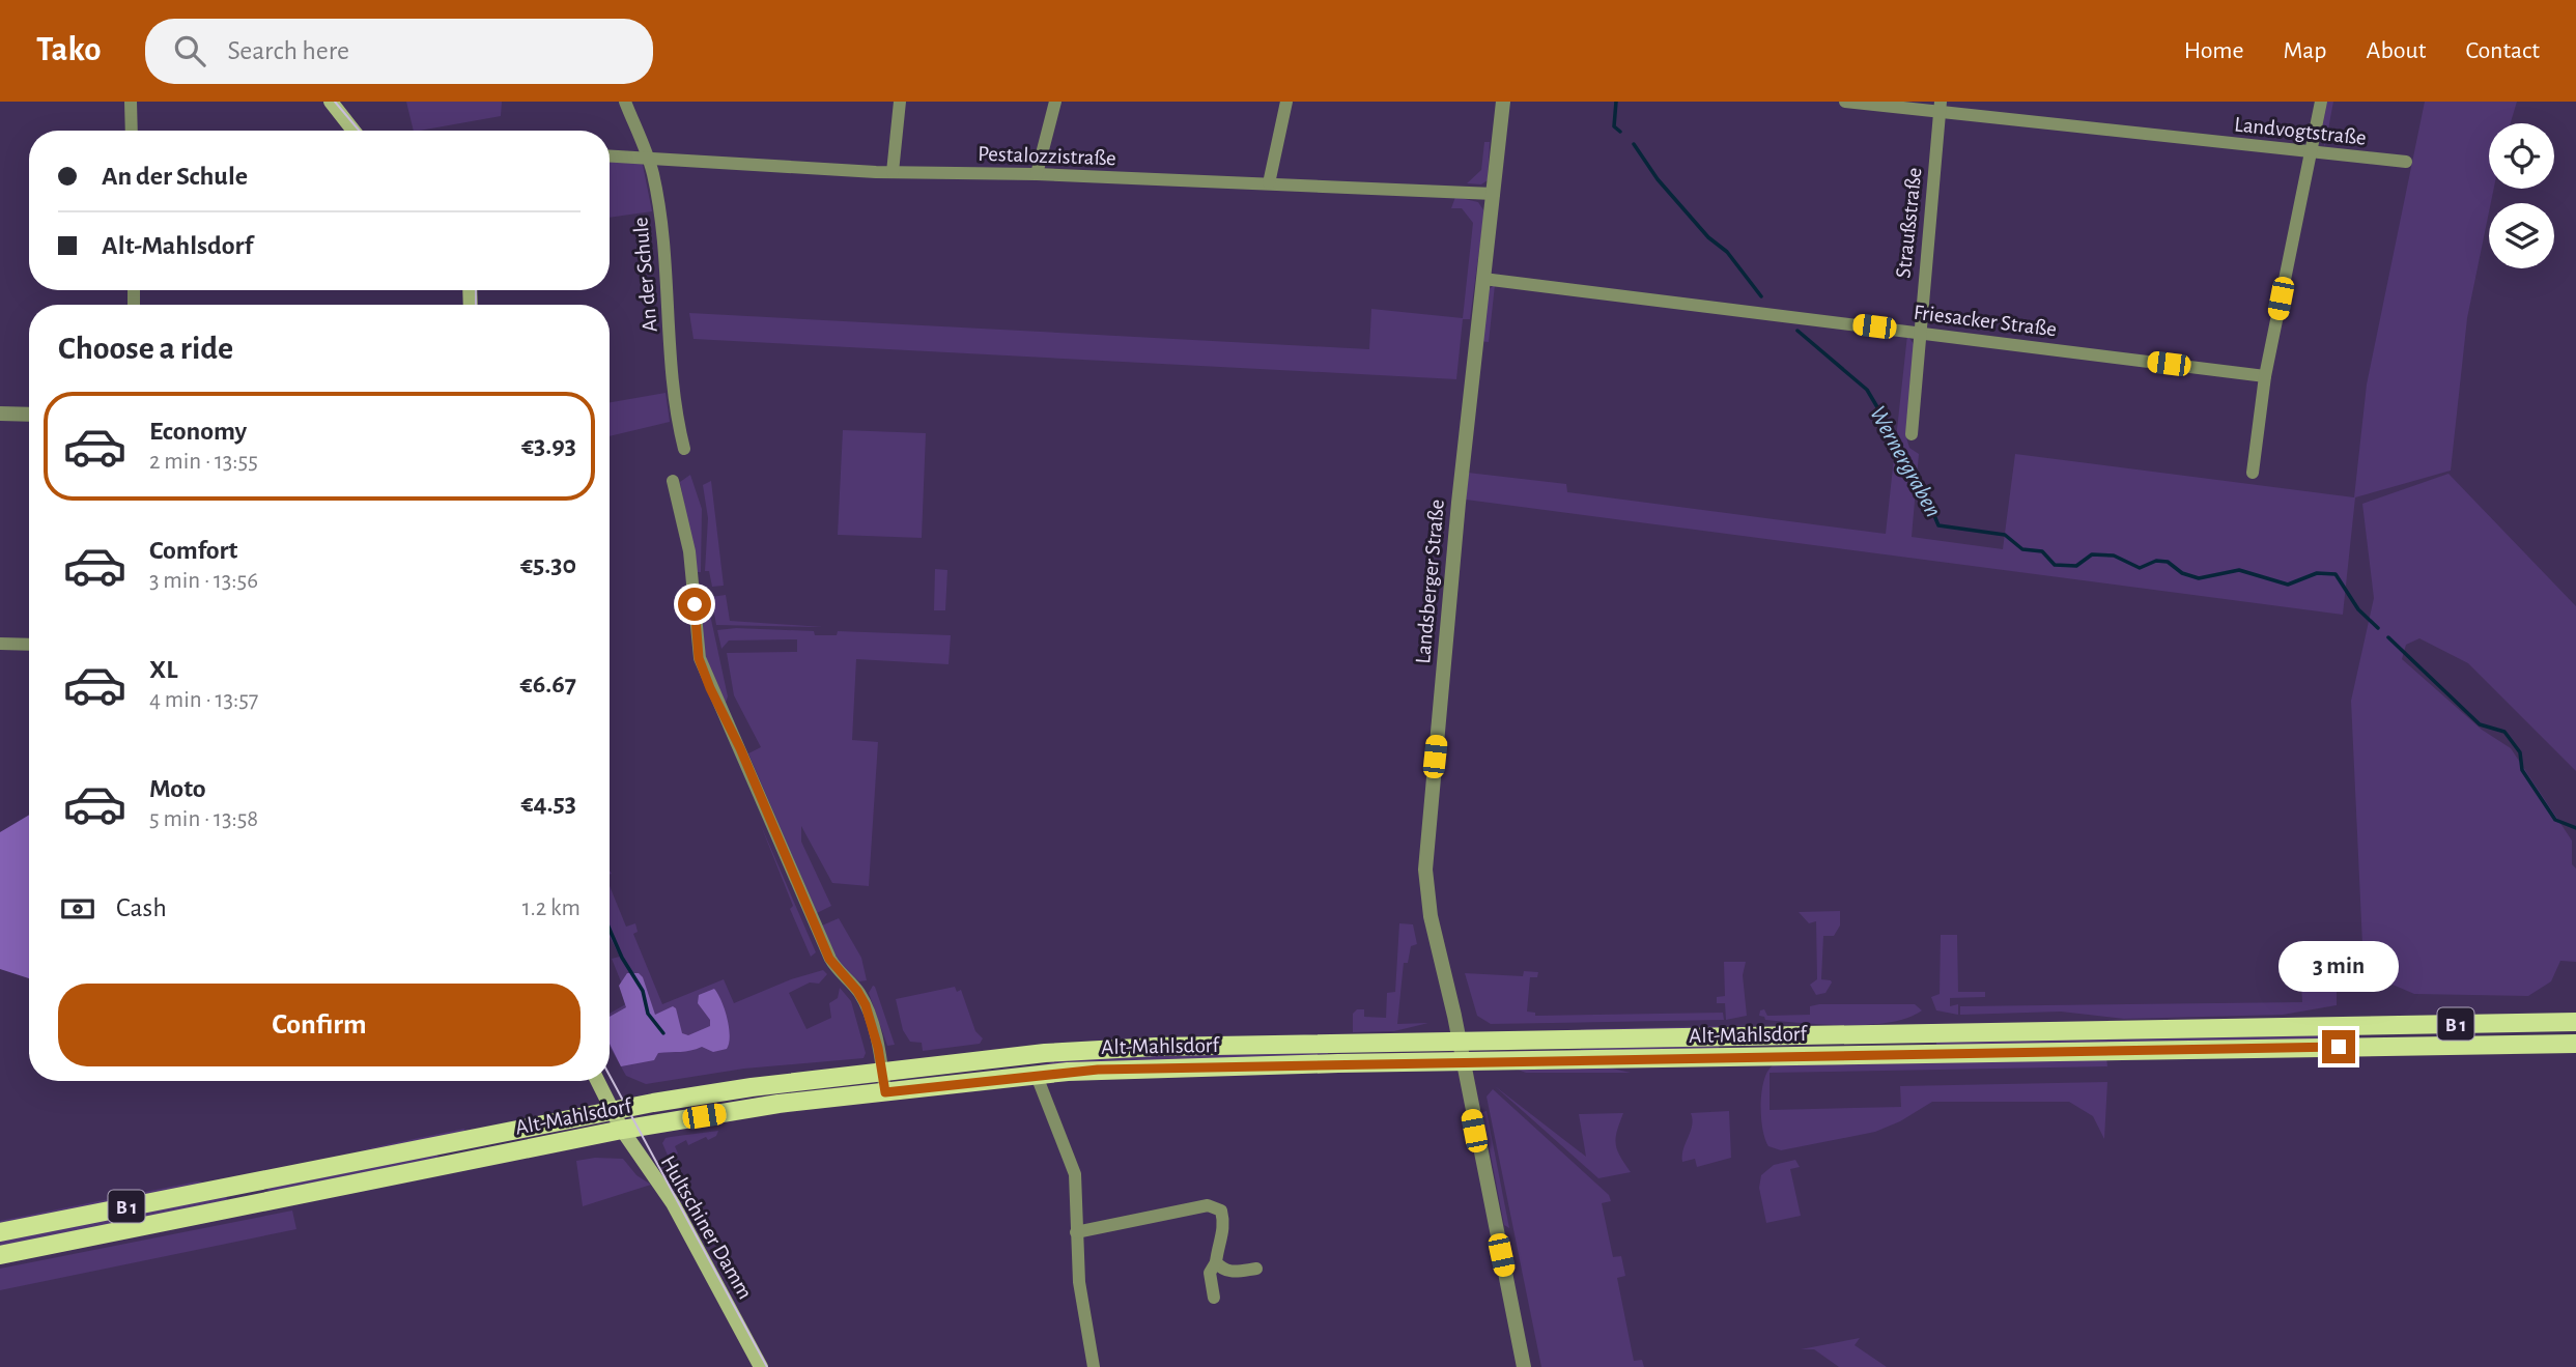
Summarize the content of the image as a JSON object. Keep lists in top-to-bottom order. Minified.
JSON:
{"streets":{"main road":["B 1","Alt-Mahlsdorf","Hultschiner Damm"],"street":["Landvogtstraße","Pestalozzistraße","Straußstraße","An der Schule","Friesacker Straße","Landsberger Straße"]},"crossings":[["Landvogtstraße","Straußstraße"],["Pestalozzistraße","An der Schule"],["Pestalozzistraße","Landsberger Straße"],["Straußstraße","Friesacker Straße"],["Friesacker Straße","Landsberger Straße"],["Landsberger Straße","Alt-Mahlsdorf"],["Alt-Mahlsdorf","Hultschiner Damm"]],"water":["Wernergraben"],"page":{"header":"Tako","search":"Search here","nav":["Home","Map","About","Contact"],"banner":["An der Schule","Alt-Mahlsdorf"],"heading":"Choose a ride","list":[{"name":"Economy","note":"2 min · 13:55","value":"€3.93"},{"name":"Comfort","note":"3 min · 13:56","value":"€5.30"},{"name":"XL","note":"4 min · 13:57","value":"€6.67"},{"name":"Moto","note":"5 min · 13:58","value":"€4.53"}],"pay":["Cash","1.2 km"],"bubble":"3 min","buttons":"Confirm"}}
